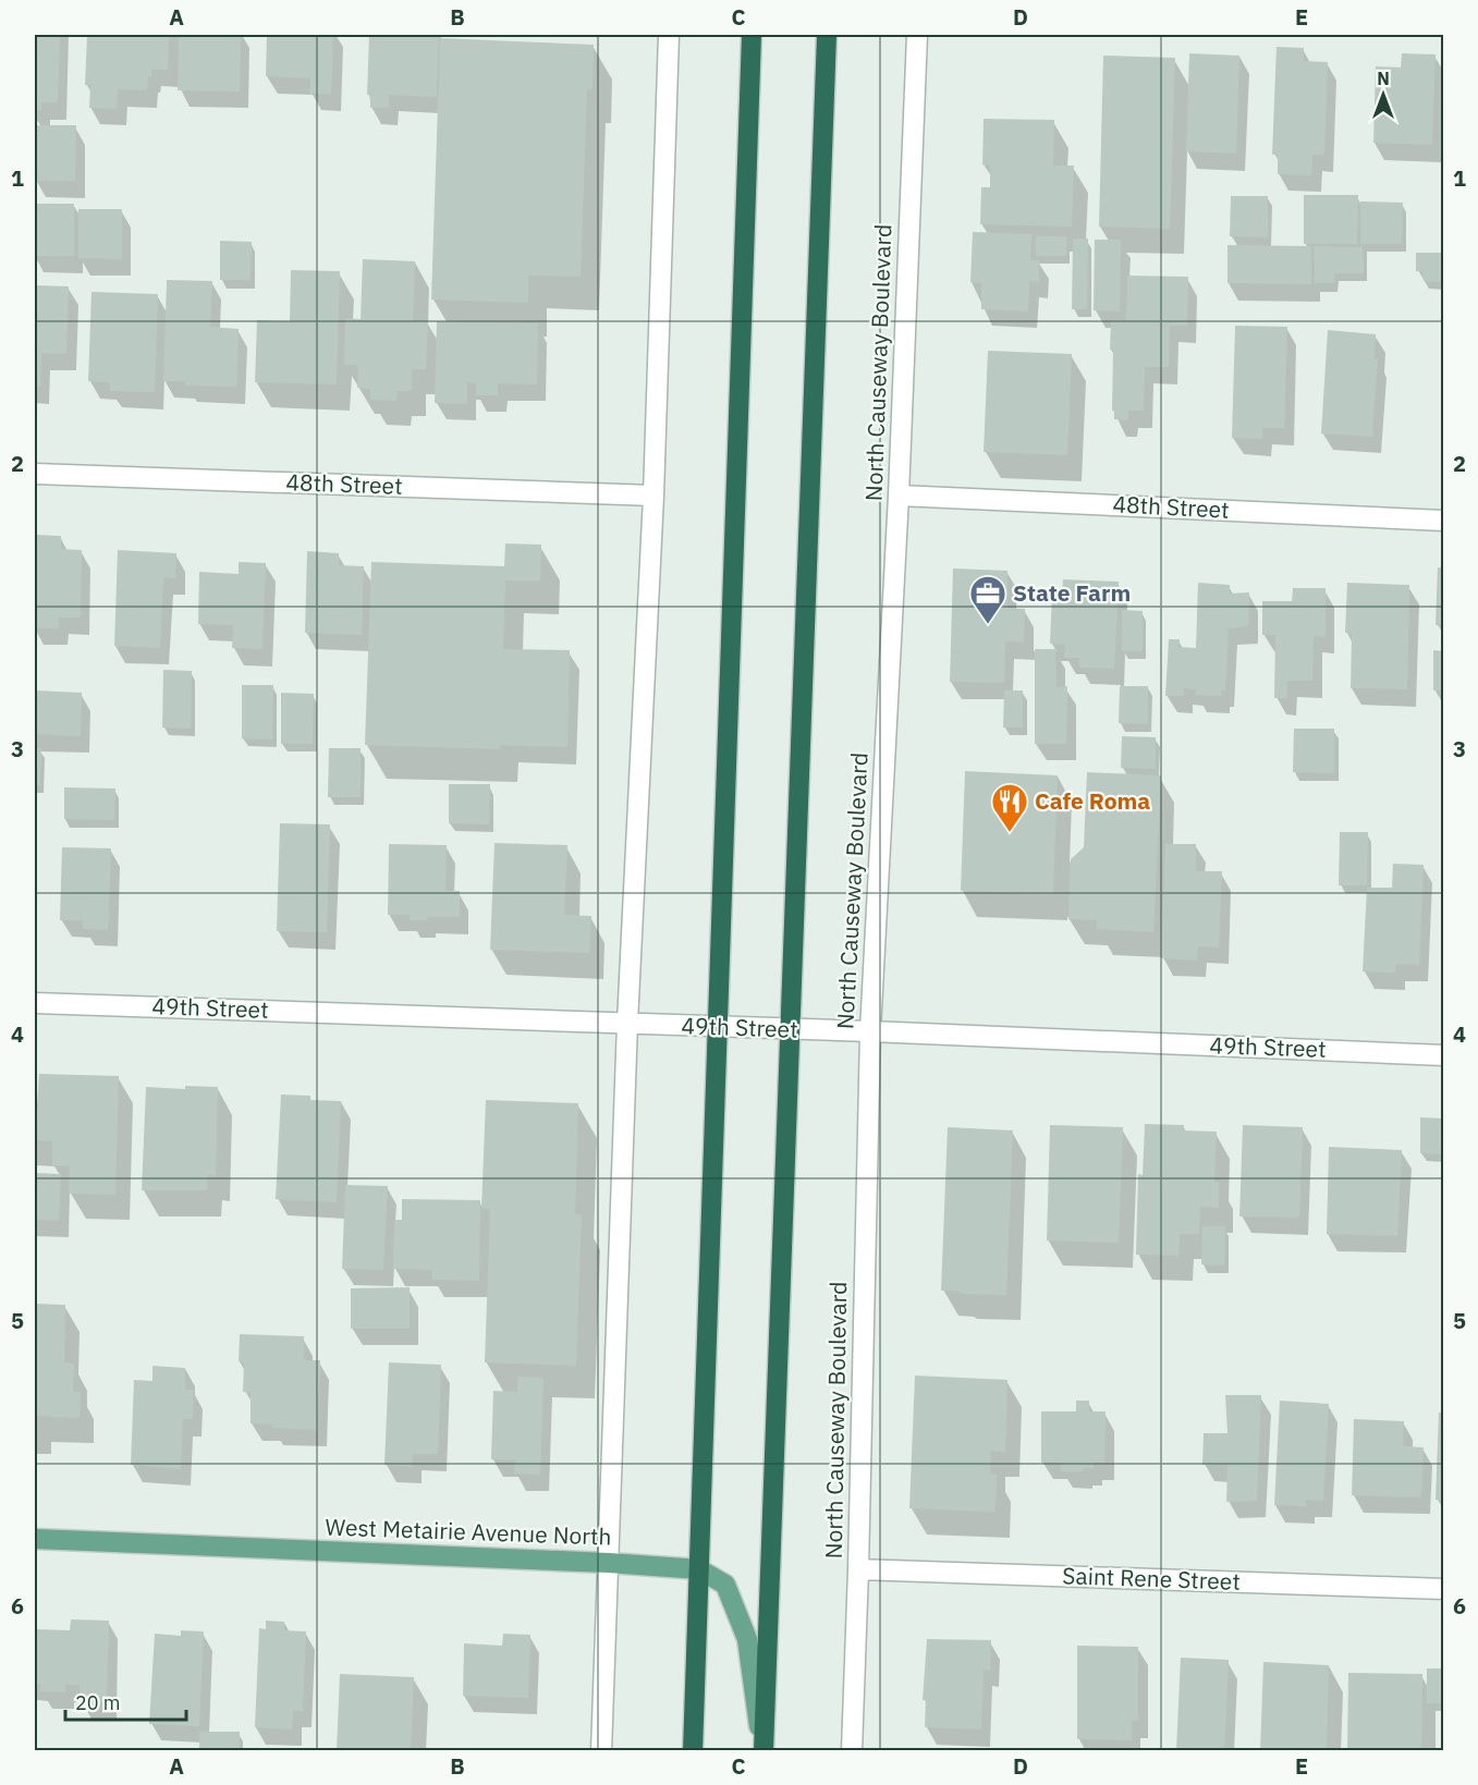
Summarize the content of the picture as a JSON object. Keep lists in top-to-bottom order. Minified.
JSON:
{"streets":{"main road":["West Metairie Avenue North"],"street":["North Causeway Boulevard","48th Street","49th Street","Saint Rene Street"]},"crossings":[["North Causeway Boulevard","48th Street"],["North Causeway Boulevard","49th Street"],["North Causeway Boulevard","Saint Rene Street"]],"places":{"office":["State Farm"],"restaurant":["Cafe Roma"]},"scale_bar":"20 m","north":"top","grid":{"columns":["A","B","C","D","E"],"rows":["1","2","3","4","5","6"]}}
